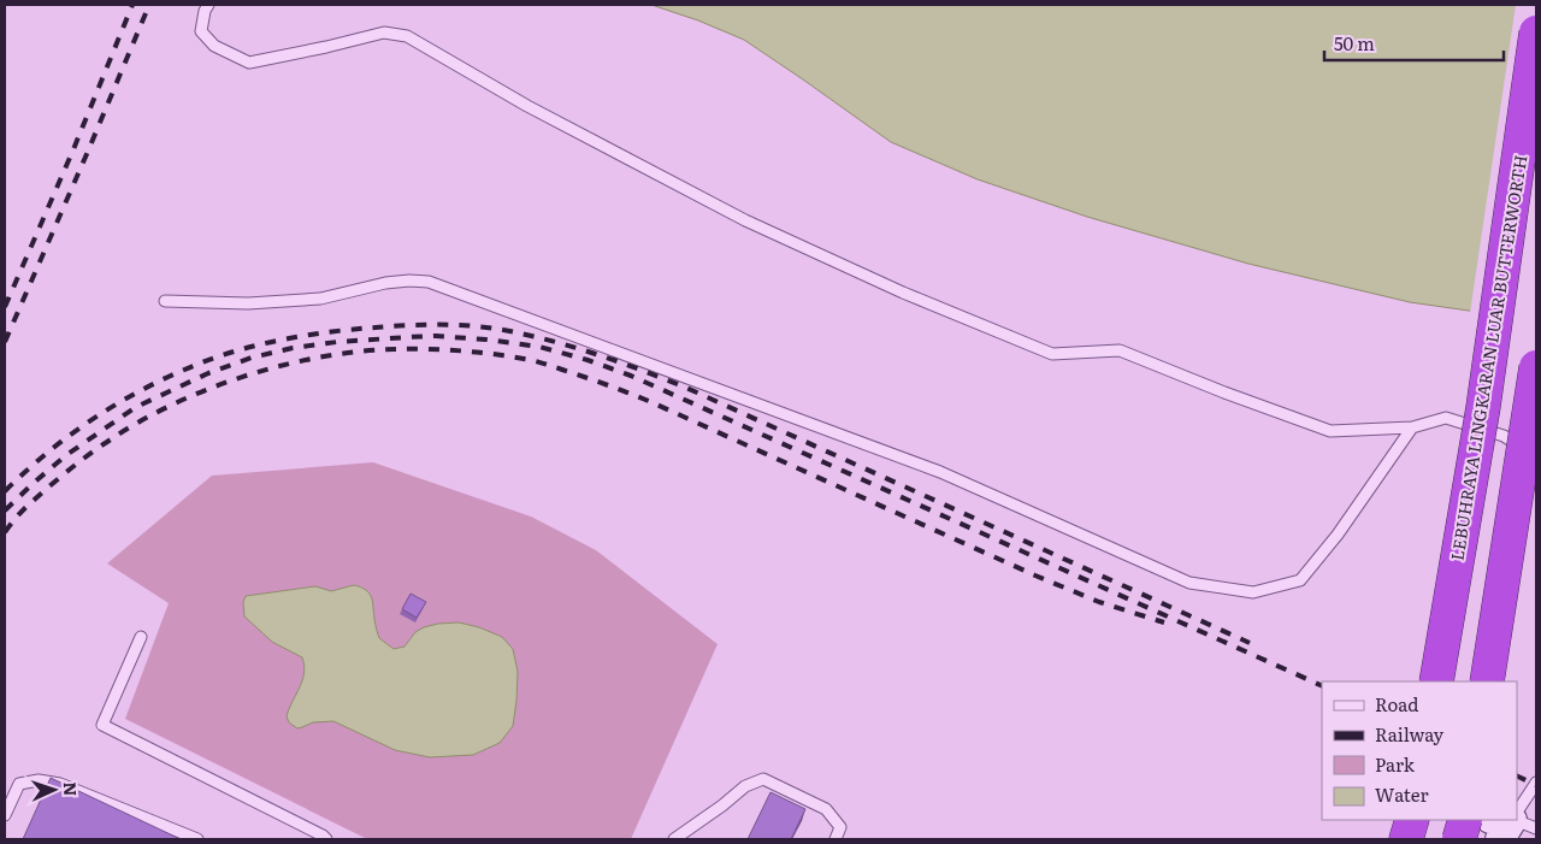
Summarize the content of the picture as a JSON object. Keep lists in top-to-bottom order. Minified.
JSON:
{"streets":{"highway":["LEBUHRAYA LINGKARAN LUAR BUTTERWORTH"]},"legend":["Road","Railway","Park","Water"],"scale_bar":"50 m","north":"right"}
